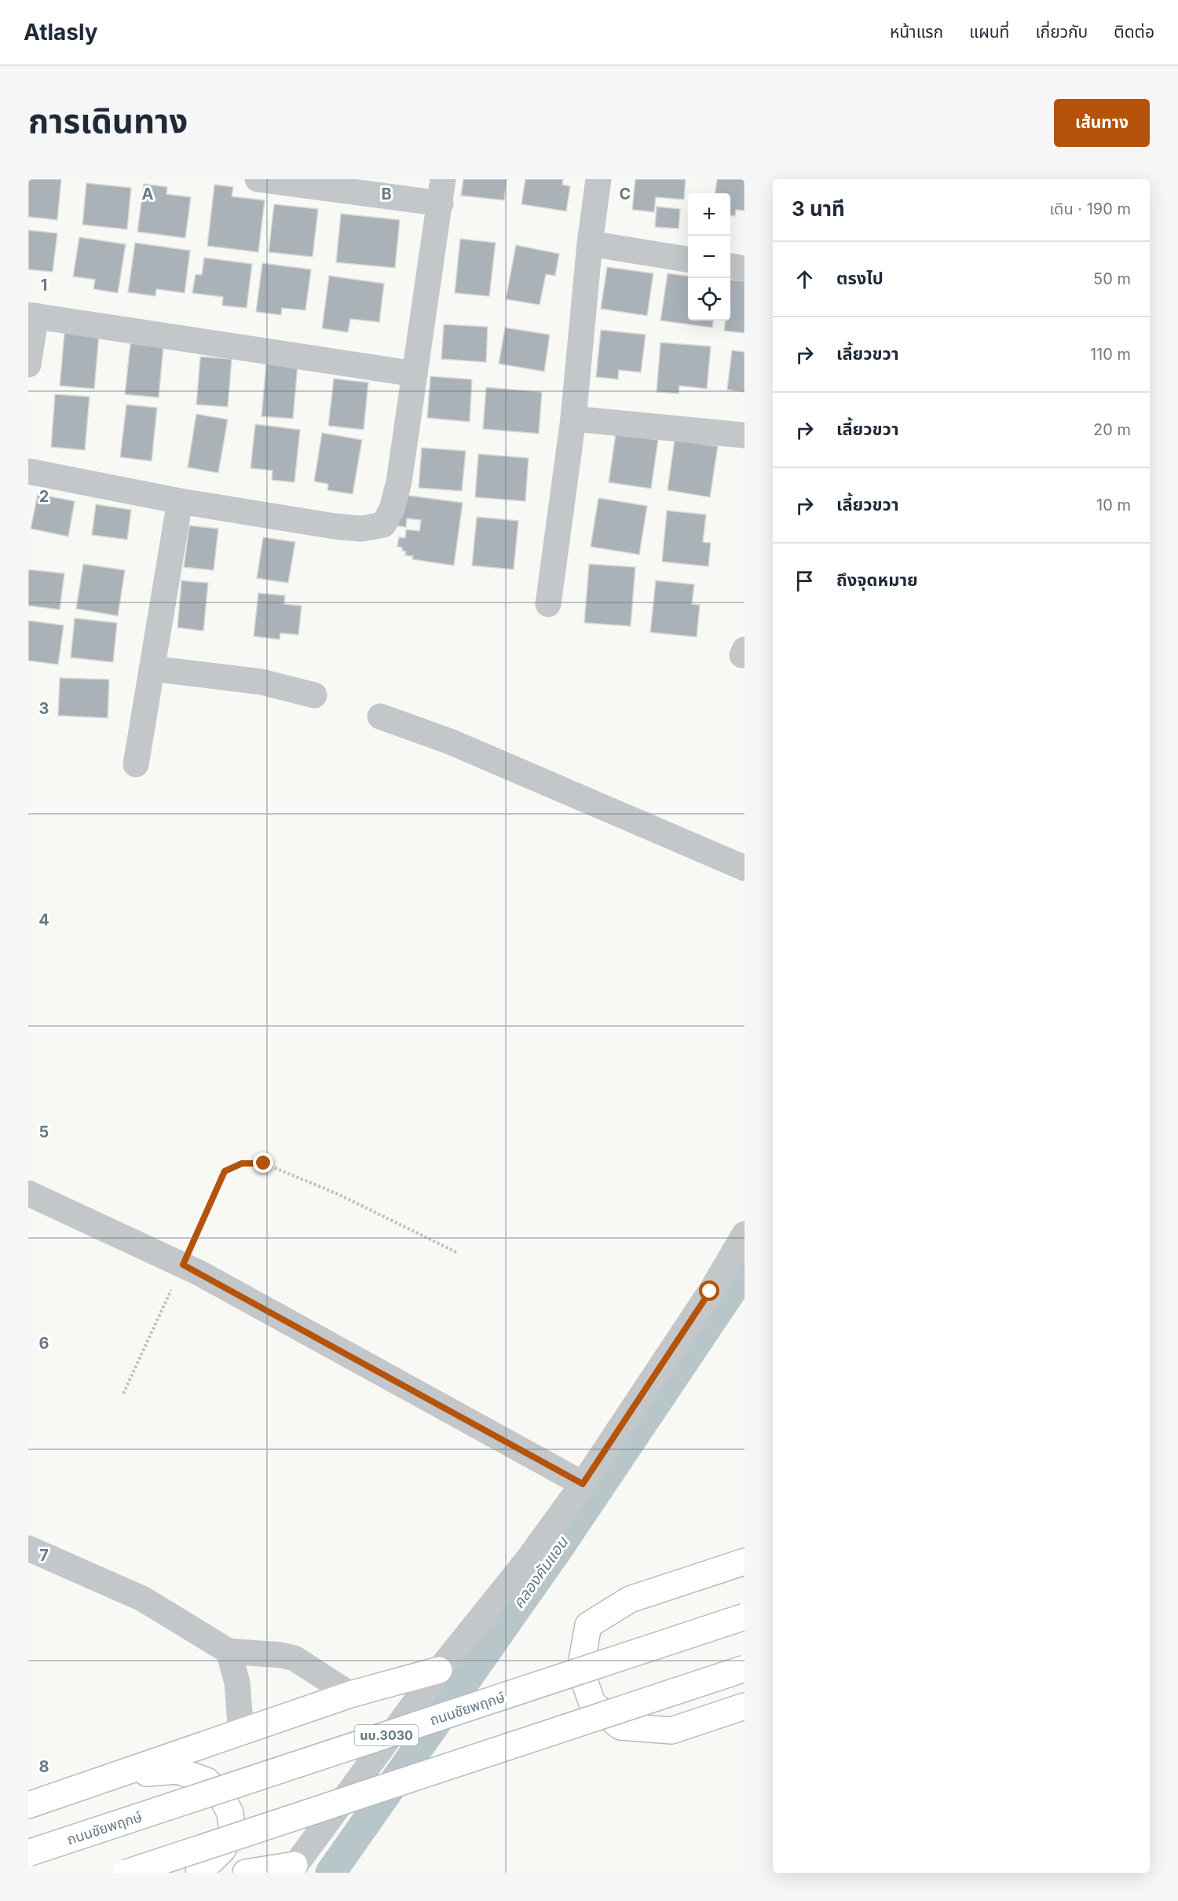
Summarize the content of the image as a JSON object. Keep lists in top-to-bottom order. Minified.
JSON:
{"streets":{"main road":["ถนนชัยพฤกษ์","นบ.3030"]},"water":["คลองคันแอน"],"page":{"header":"Atlasly","nav":["หน้าแรก","แผนที่","เกี่ยวกับ","ติดต่อ"],"title":"การเดินทาง","buttons":"เส้นทาง","heading":["3 นาที","เดิน · 190 m"],"map_buttons":["+","−"],"list":[["ตรงไป","50 m"],["เลี้ยวขวา","110 m"],["เลี้ยวขวา","20 m"],["เลี้ยวขวา","10 m"],"ถึงจุดหมาย"]},"grid":{"columns":["A","B","C"],"rows":["1","2","3","4","5","6","7","8"]}}
